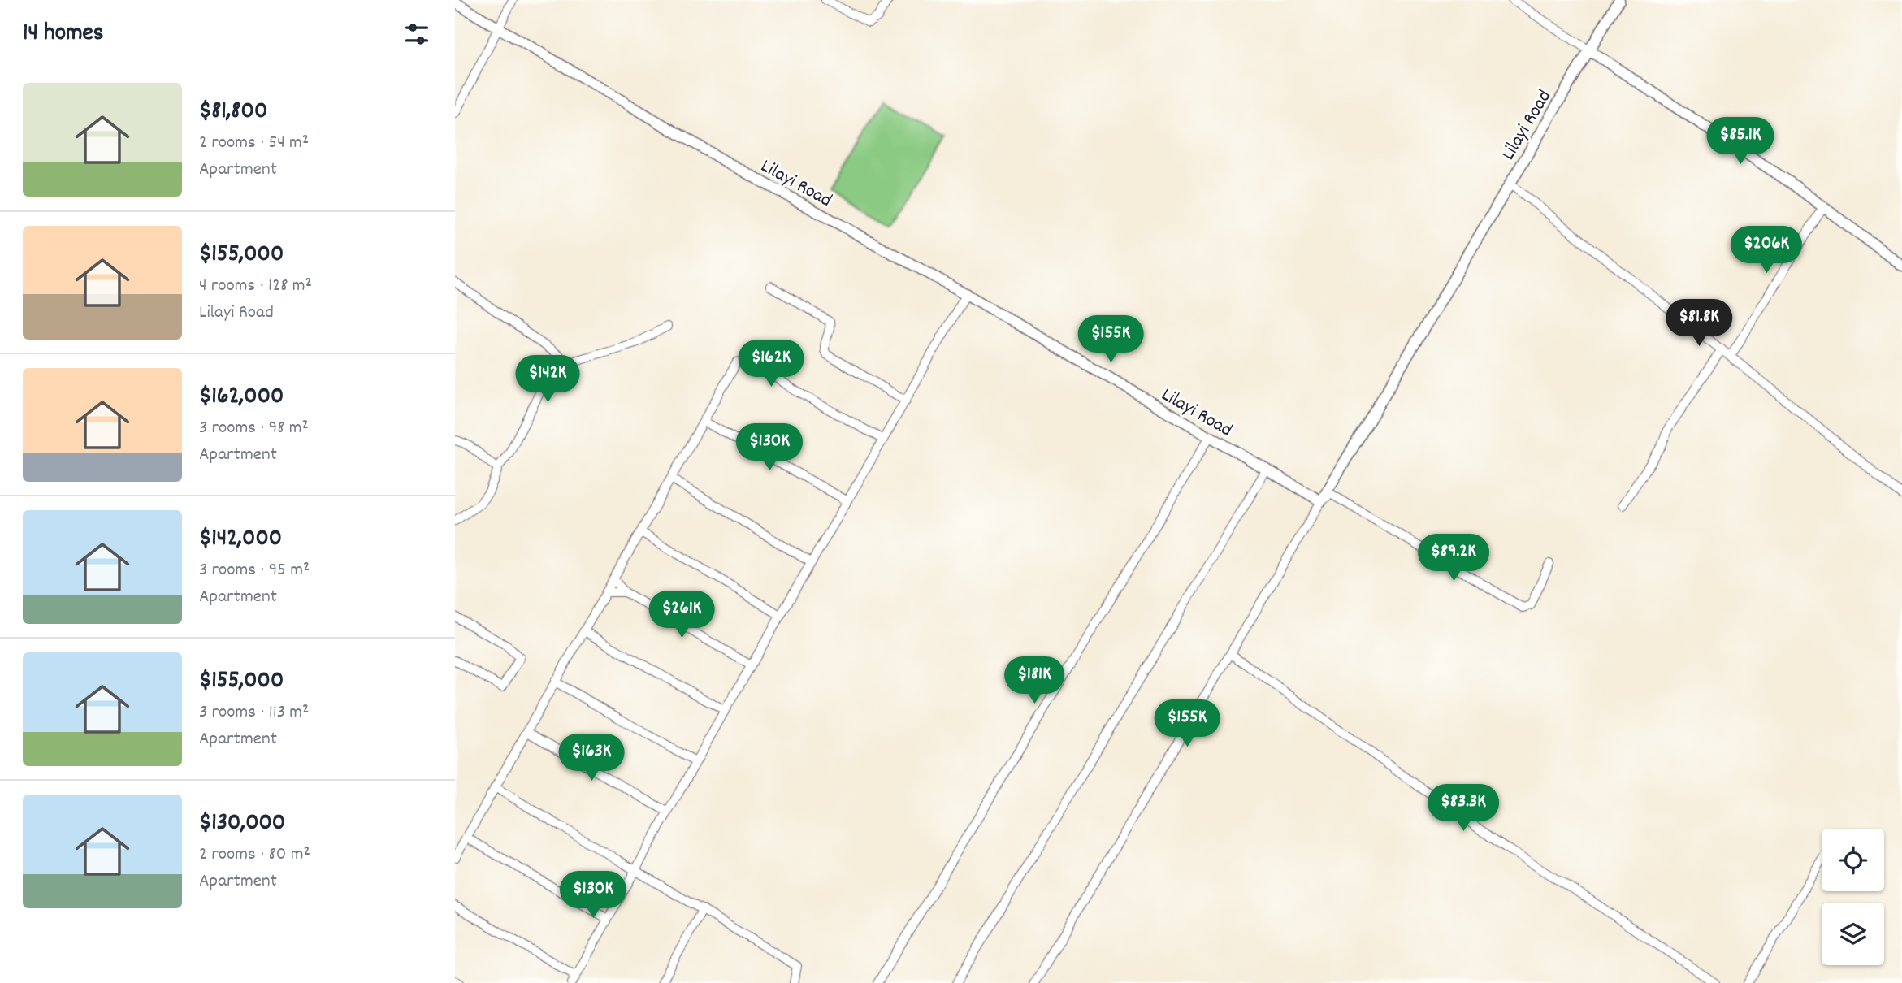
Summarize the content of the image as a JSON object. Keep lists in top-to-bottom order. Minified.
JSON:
{"streets":{"street":["Lilayi Road"]},"page":{"heading":"14 homes","list":[{"name":"$81,800","note":"2 rooms · 54 m² · Apartment"},{"name":"$155,000","note":"4 rooms · 128 m² · Lilayi Road"},{"name":"$162,000","note":"3 rooms · 98 m² · Apartment"},{"name":"$142,000","note":"3 rooms · 95 m² · Apartment"},{"name":"$155,000","note":"3 rooms · 113 m² · Apartment"},{"name":"$130,000","note":"2 rooms · 80 m² · Apartment"}],"price":["$85.1K","$206K","$81.8K","$155K","$162K","$142K","$130K","$89.2K","$261K","$181K","$155K","$163K","$83.3K","$130K"]}}
